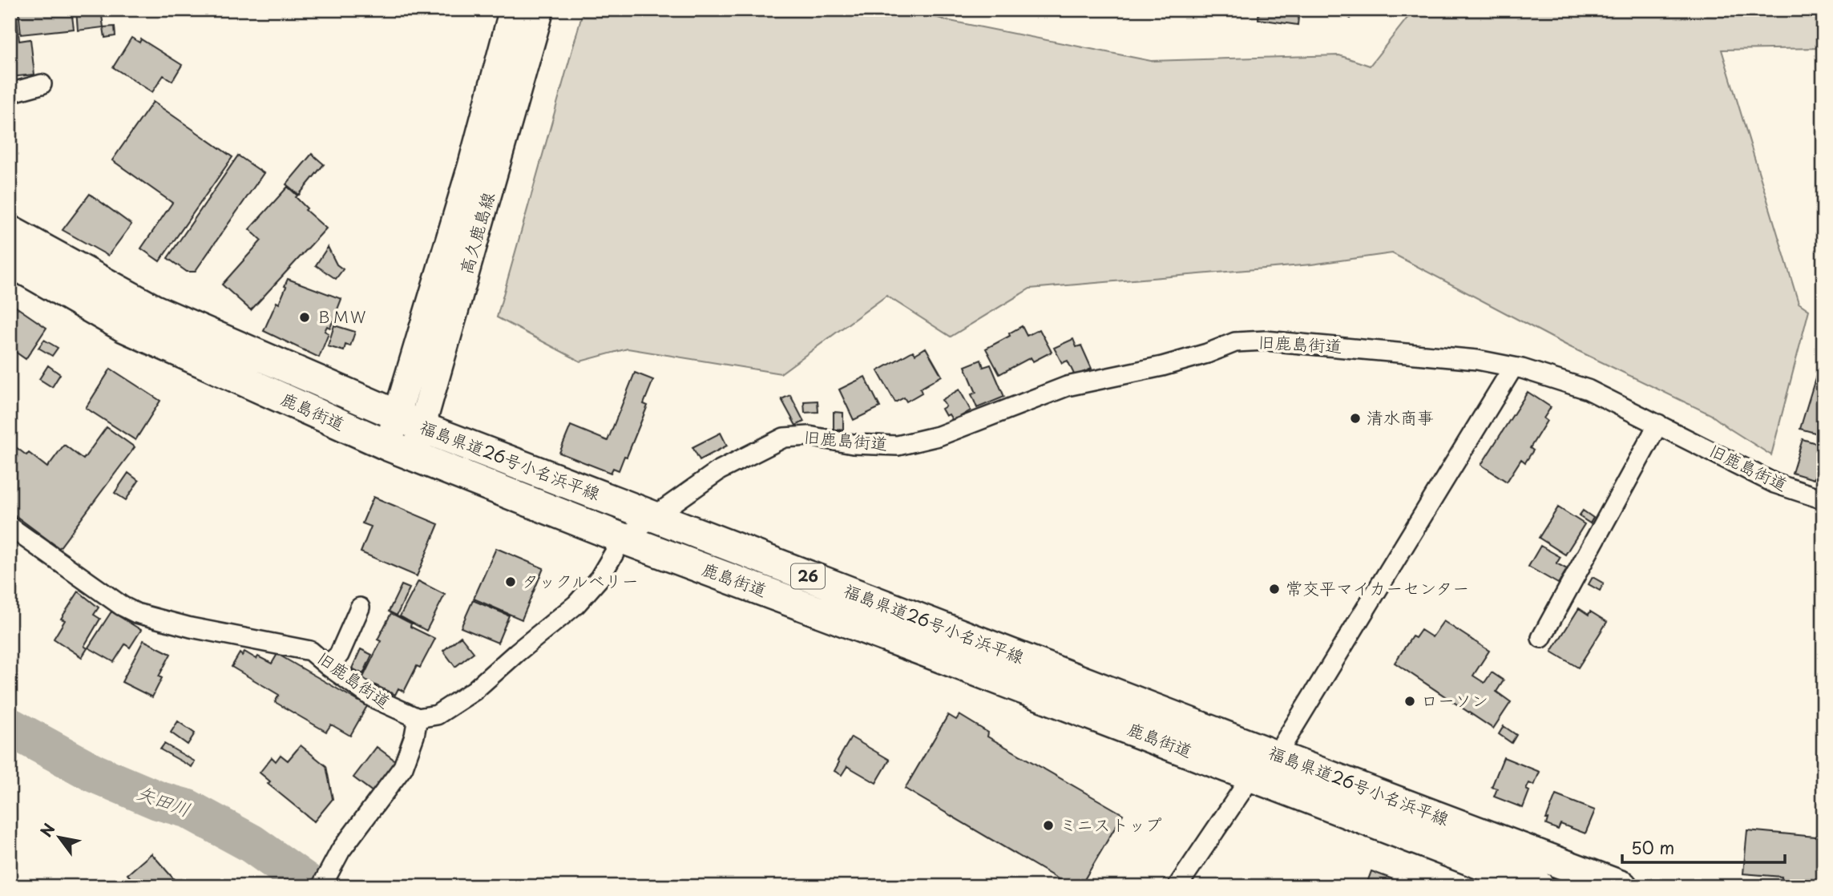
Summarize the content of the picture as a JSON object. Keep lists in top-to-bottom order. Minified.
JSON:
{"streets":{"main road":["高久鹿島線","鹿島街道","福島県道26号小名浜平線","26"],"street":["旧鹿島街道"]},"crossings":[["高久鹿島線","鹿島街道"],["高久鹿島線","福島県道26号小名浜平線"],["旧鹿島街道","鹿島街道"],["旧鹿島街道","福島県道26号小名浜平線"]],"water":["矢田川"],"places":["ＢＭＷ","清水商事","タックルベリー","常交平マイカーセンター","ローソン","ミニストップ"],"scale_bar":"50 m","north":"top left"}
